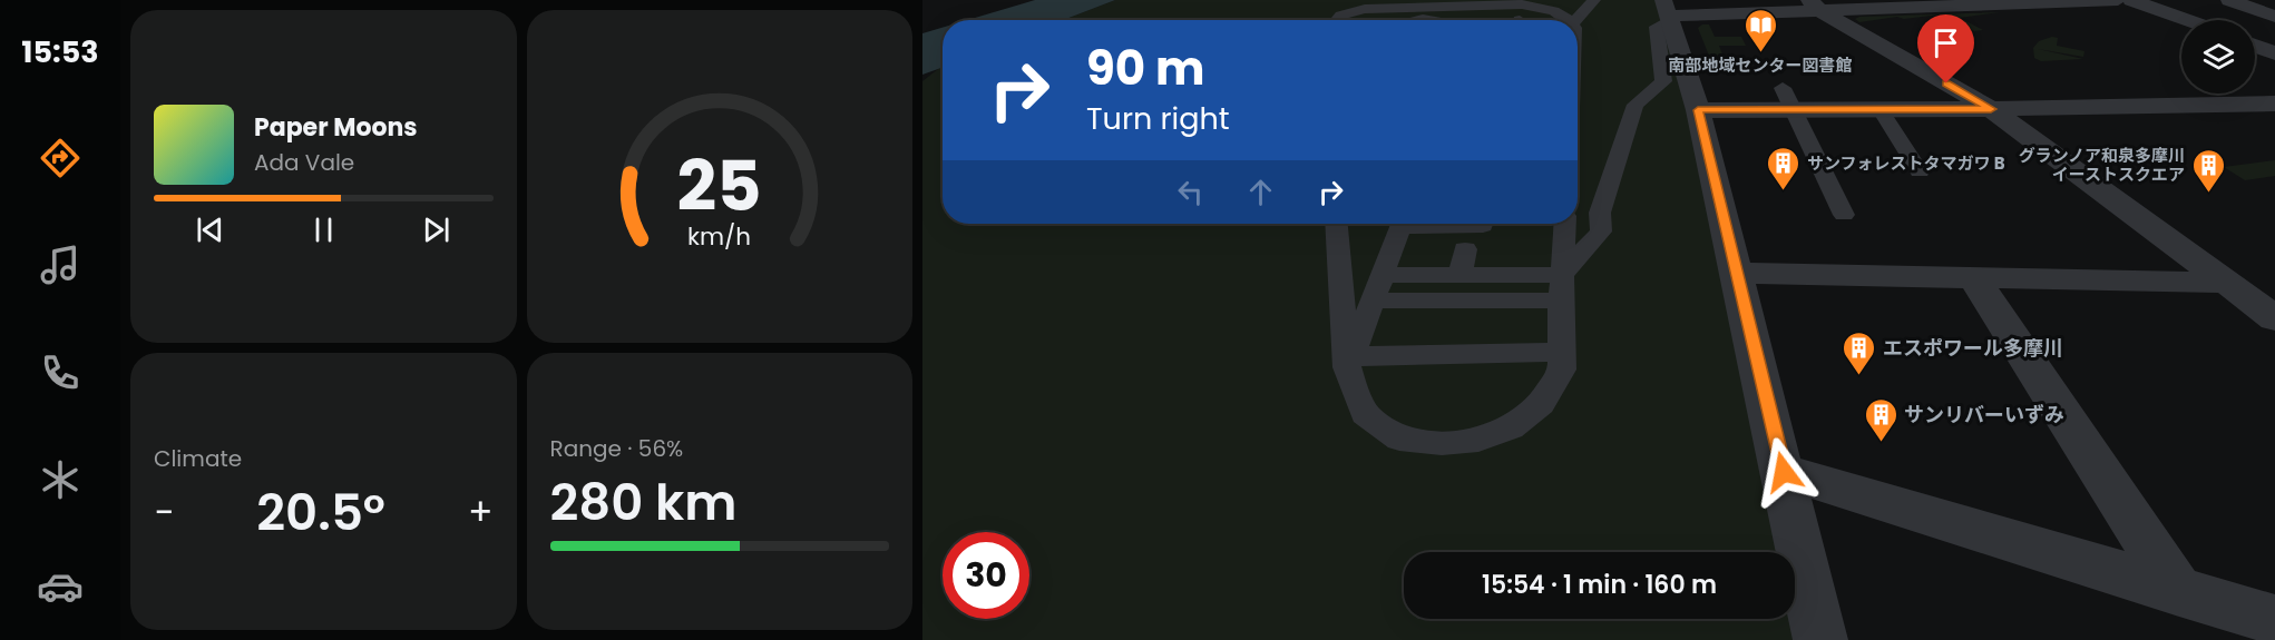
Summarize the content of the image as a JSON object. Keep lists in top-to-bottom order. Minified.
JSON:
{"places":{"library":["南部地域センター図書館"],"building":["サンフォレストタマガワ B","グランノア和泉多摩川 イーストスクエア","エスポワール多摩川","サンリバーいずみ"]},"page":{"tabs":"15:53","turn":["90 m","Turn right"],"song":["Paper Moons","Ada Vale"],"tile":["Climate",["Range · 56%","280 km"]],"heat":["−","20.5°","+"],"limit":"30","trip":"15:54 · 1 min · 160 m","gauge":["25","km/h"]}}
